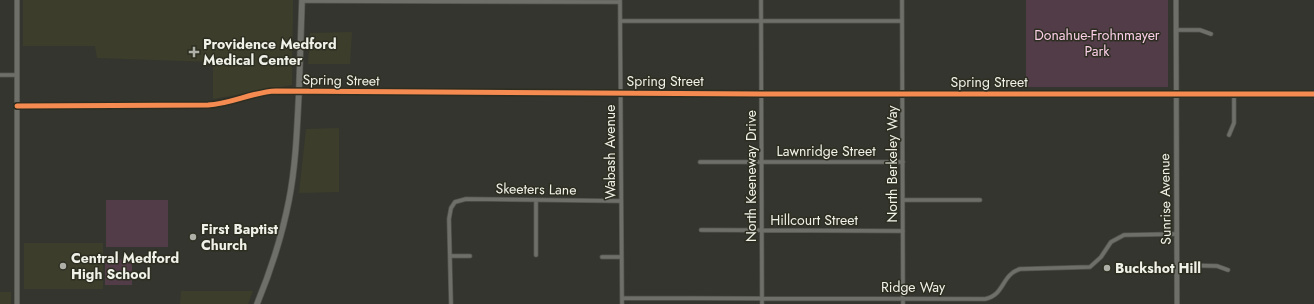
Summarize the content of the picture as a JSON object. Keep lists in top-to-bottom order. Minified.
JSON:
{"streets":{"street":["Spring Street","Lawnridge Street","Wabash Avenue","North Berkeley Way","North Keeneway Drive","Skeeters Lane","Sunrise Avenue","Hillcourt Street","Ridge Way"]},"crossings":[["Spring Street","Wabash Avenue"],["Spring Street","North Berkeley Way"],["Spring Street","North Keeneway Drive"],["Spring Street","Sunrise Avenue"],["Lawnridge Street","North Berkeley Way"],["Lawnridge Street","North Keeneway Drive"],["Wabash Avenue","Skeeters Lane"],["Wabash Avenue","Ridge Way"],["North Berkeley Way","Hillcourt Street"],["North Berkeley Way","Ridge Way"],["North Keeneway Drive","Hillcourt Street"],["North Keeneway Drive","Ridge Way"],["Sunrise Avenue","Ridge Way"]],"parks":["Donahue-Frohnmayer Park"],"places":{"health":["Providence Medford Medical Center"],"other":["First Baptist Church","Central Medford High School","Buckshot Hill"]}}
